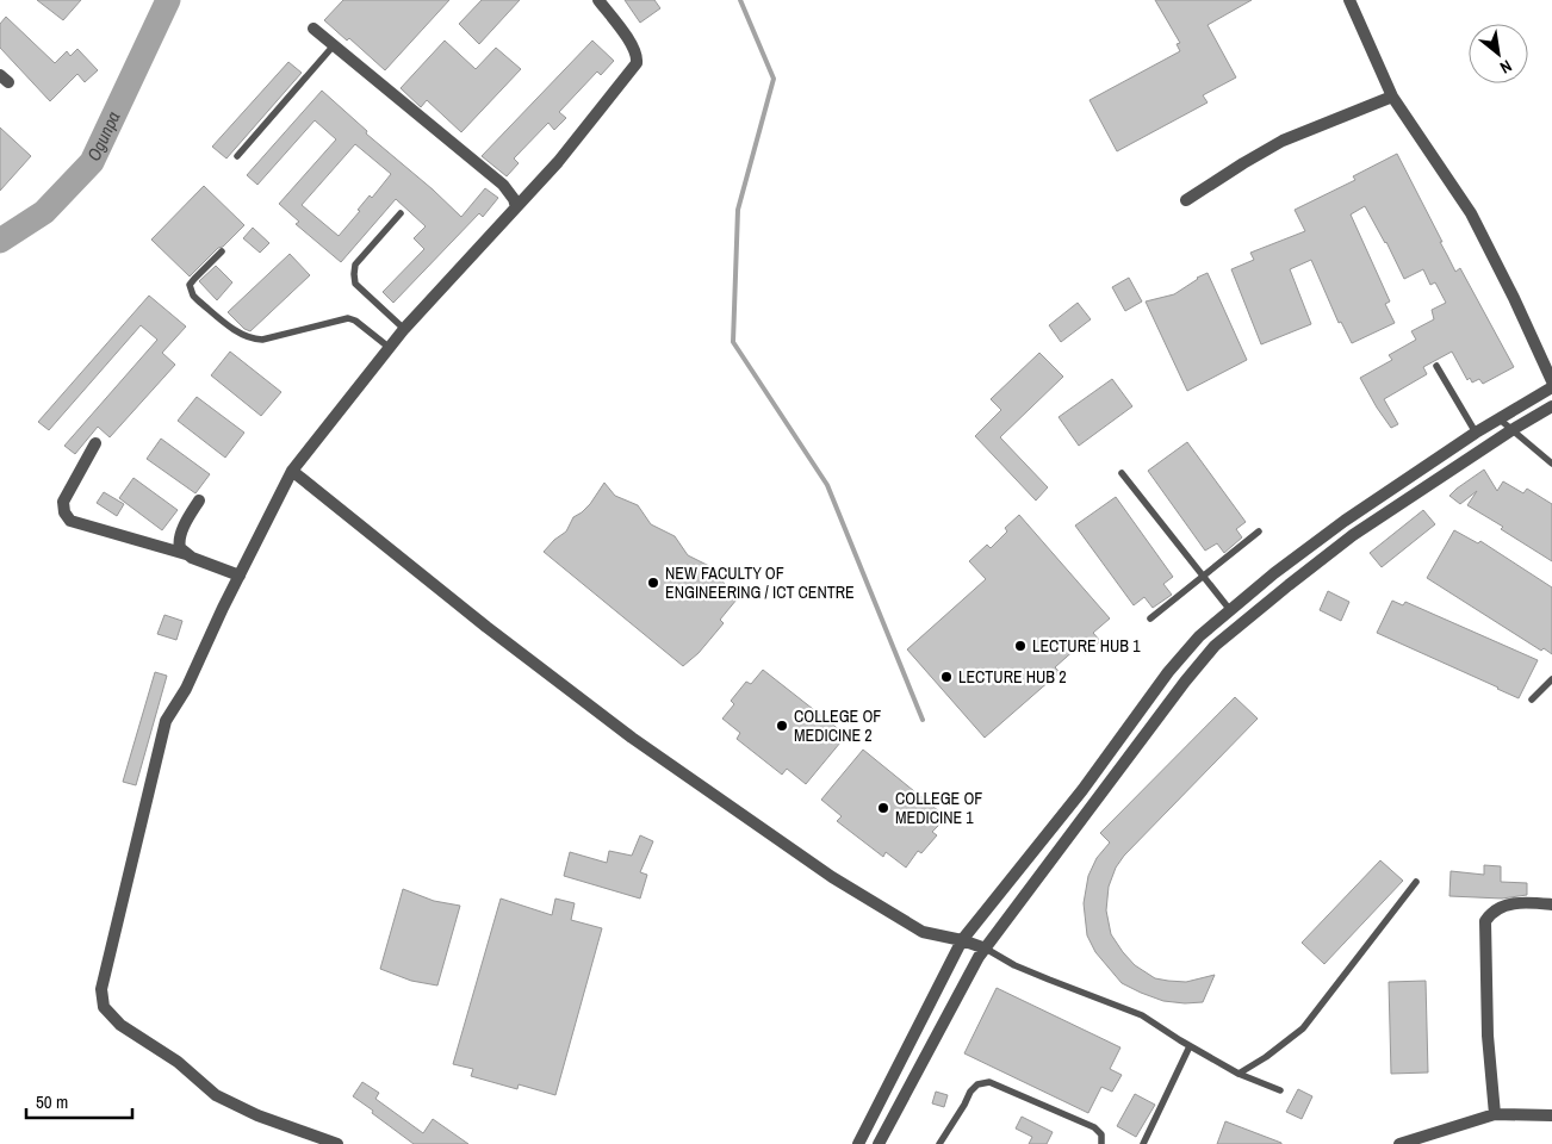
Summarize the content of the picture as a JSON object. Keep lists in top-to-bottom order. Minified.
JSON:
{"water":["Ogunpa"],"places":["NEW FACULTY OF ENGINEERING / ICT CENTRE","LECTURE HUB 1","LECTURE HUB 2","COLLEGE OF MEDICINE 2","COLLEGE OF MEDICINE 1"],"scale_bar":"50 m","north":"bottom right"}
